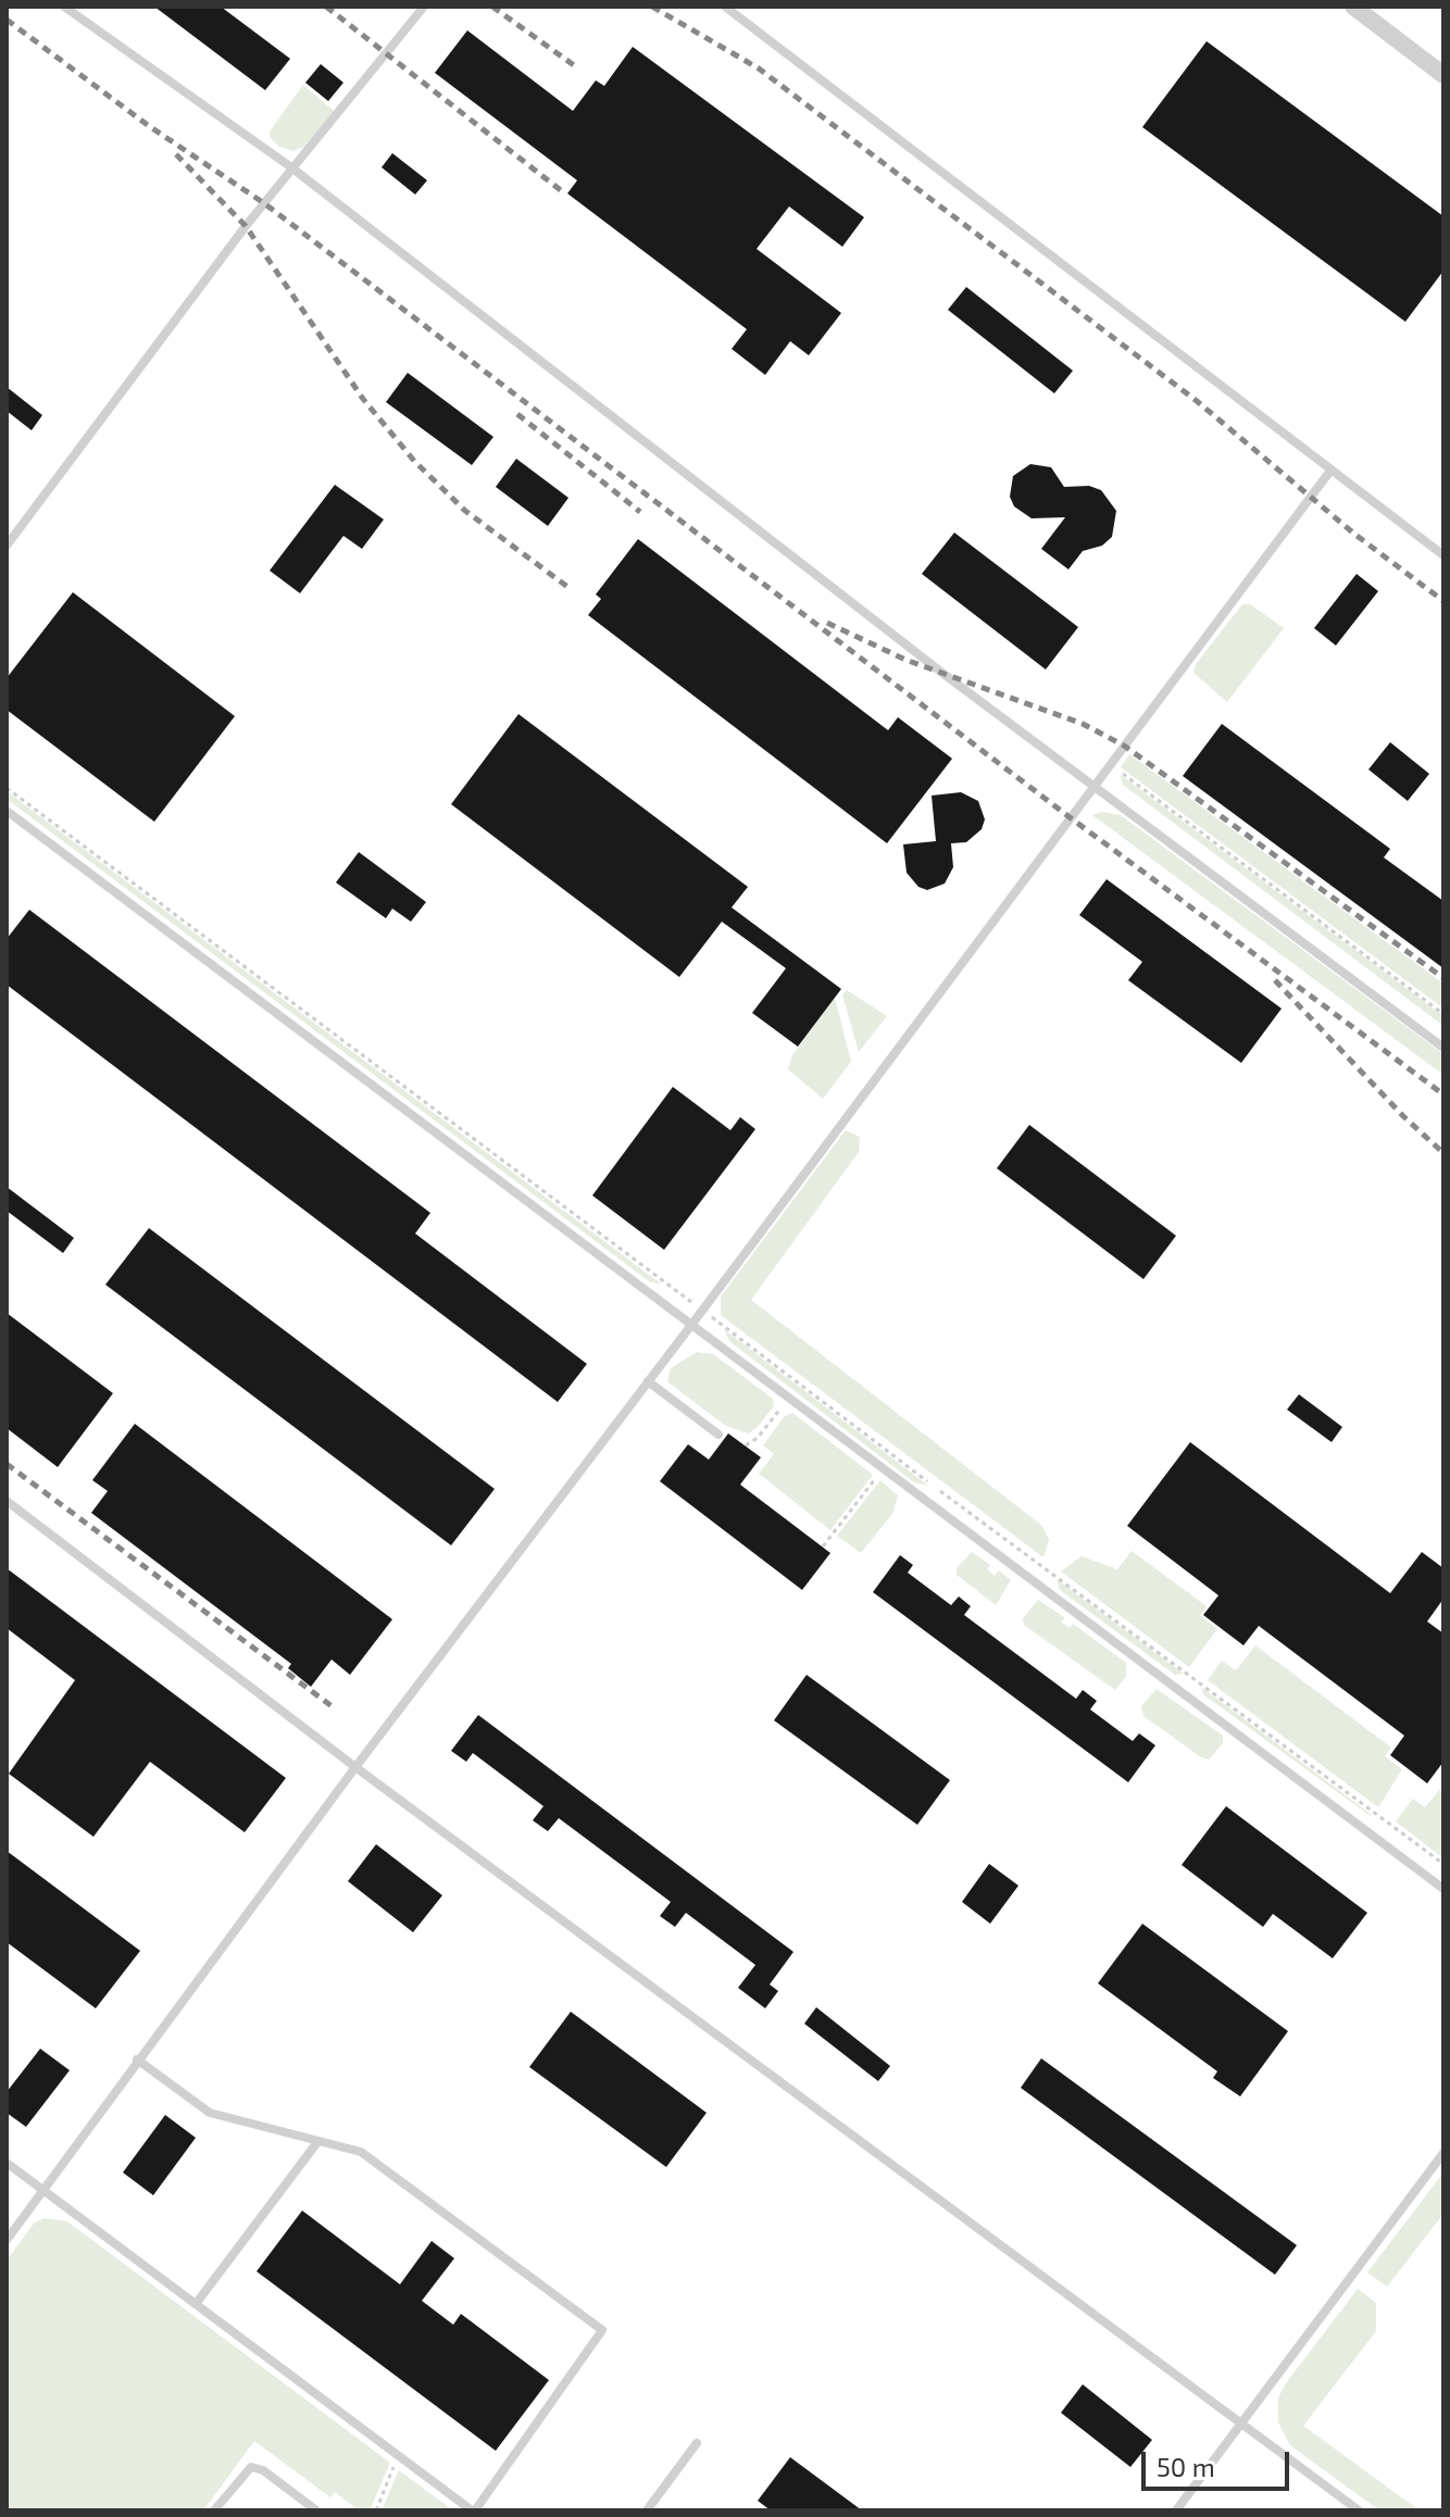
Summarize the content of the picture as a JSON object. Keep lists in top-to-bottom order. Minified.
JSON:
{"scale_bar":"50 m"}
